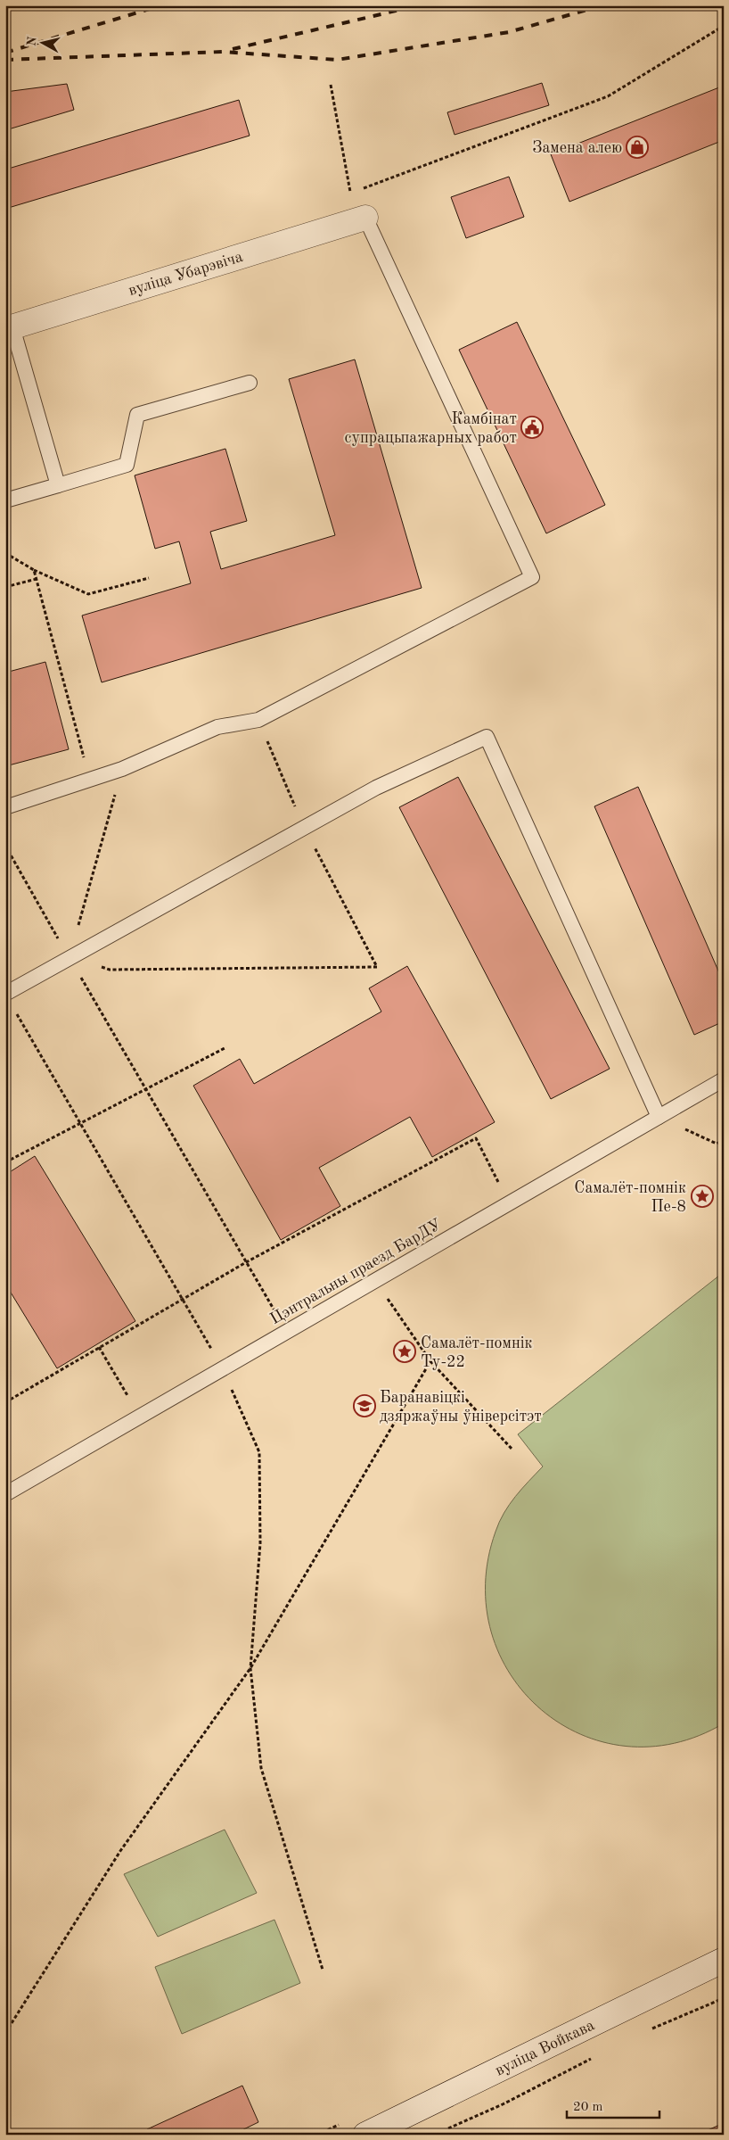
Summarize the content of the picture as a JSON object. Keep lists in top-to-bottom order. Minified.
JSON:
{"streets":{"main road":["вуліца Убарэвіча","вуліца Войкава"],"lane":["Цэнтральны праезд БарДУ"]},"places":{"shop":["Замена алею"],"public building":["Камбінат супрацьпажарных работ"],"place":["Самалёт-помнік Пе-8","Самалёт-помнік Ту-22"],"school or university":["Баранавіцкі дзяржаўны ўніверсітэт"]},"scale_bar":"20 m","north":"left"}
